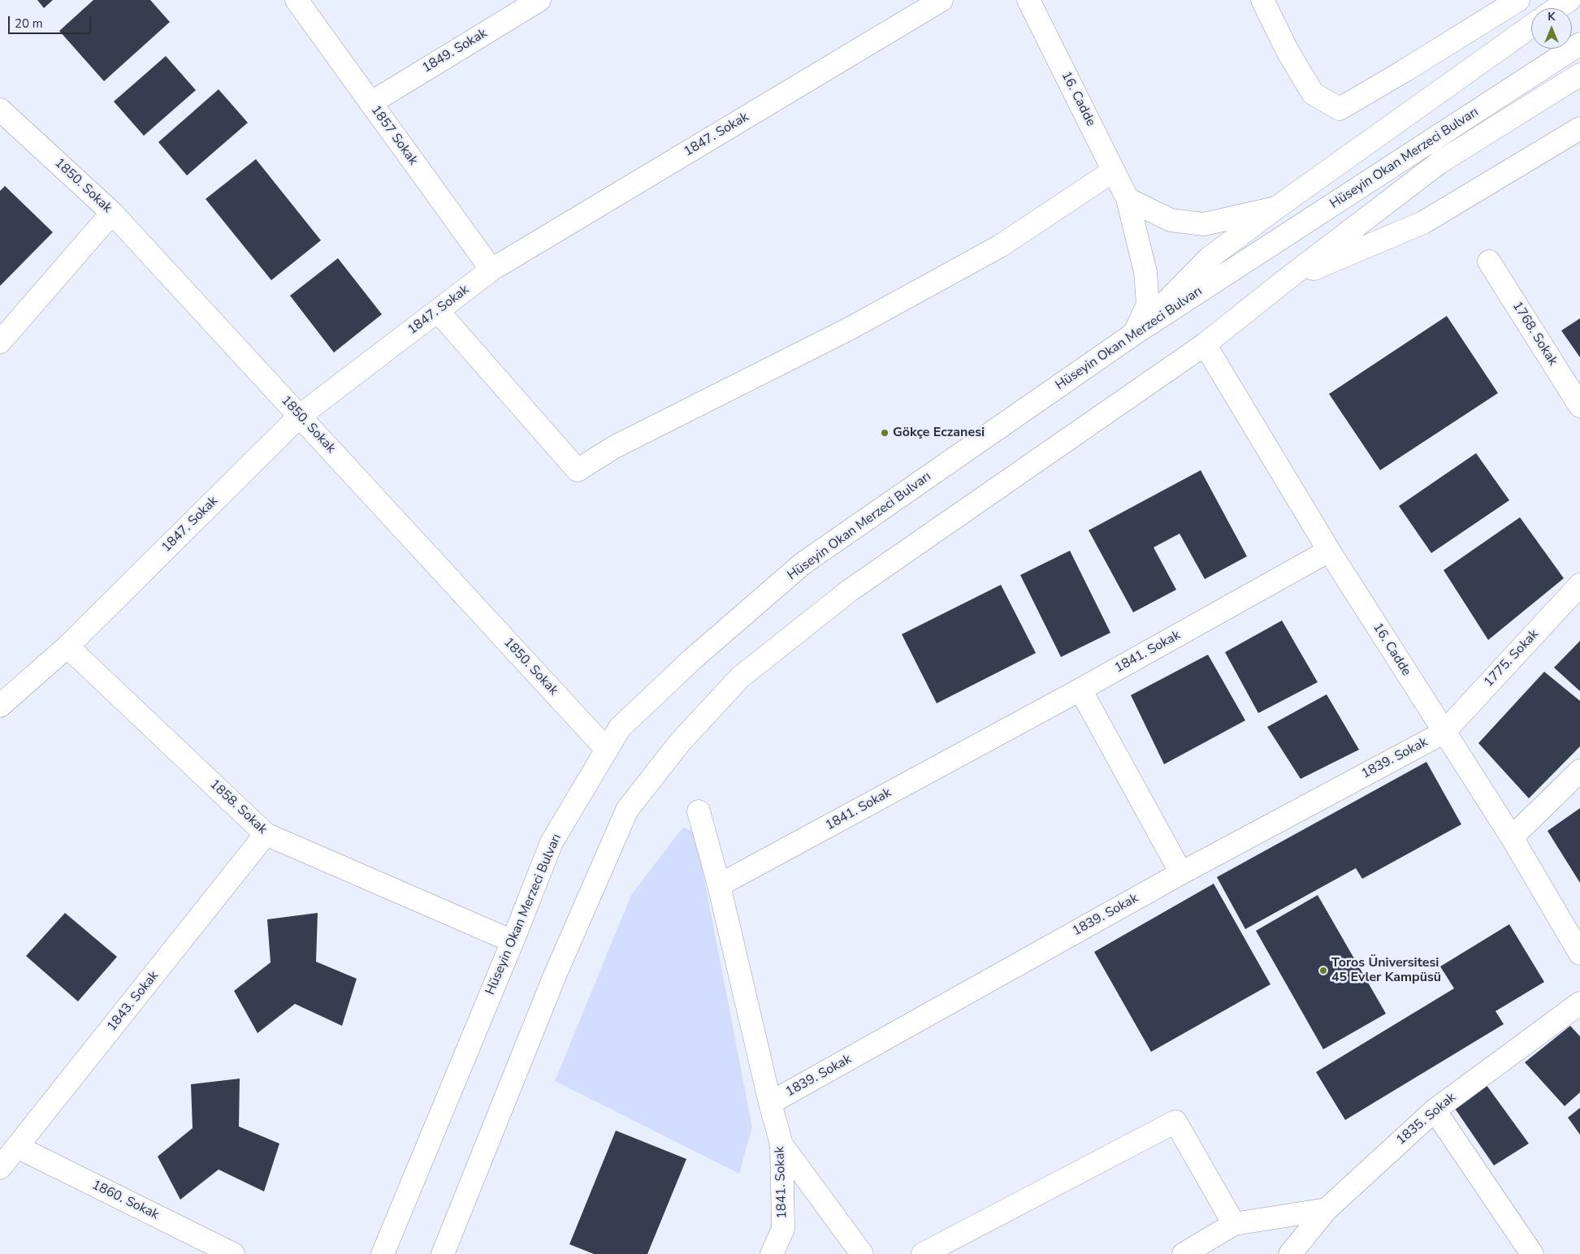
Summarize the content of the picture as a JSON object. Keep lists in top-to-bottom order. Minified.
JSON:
{"streets":{"street":["1849. Sokak","16. Cadde","1847. Sokak","1857 Sokak","Hüseyin Okan Merzeci Bulvarı","1850. Sokak","1768. Sokak","1841. Sokak","1775. Sokak","1839. Sokak","1858. Sokak","1843. Sokak","1835. Sokak","1860. Sokak"]},"crossings":[["1849. Sokak","1857 Sokak"],["16. Cadde","Hüseyin Okan Merzeci Bulvarı"],["16. Cadde","1841. Sokak"],["16. Cadde","1775. Sokak"],["16. Cadde","1839. Sokak"],["1847. Sokak","1857 Sokak"],["1847. Sokak","1850. Sokak"],["1847. Sokak","1858. Sokak"],["Hüseyin Okan Merzeci Bulvarı","1850. Sokak"],["Hüseyin Okan Merzeci Bulvarı","1858. Sokak"],["1841. Sokak","1839. Sokak"],["1775. Sokak","1839. Sokak"],["1858. Sokak","1843. Sokak"],["1843. Sokak","1860. Sokak"]],"places":["Gökçe Eczanesi","Toros Üniversitesi 45 Evler Kampüsü"],"scale_bar":"20 m","north":"top"}
